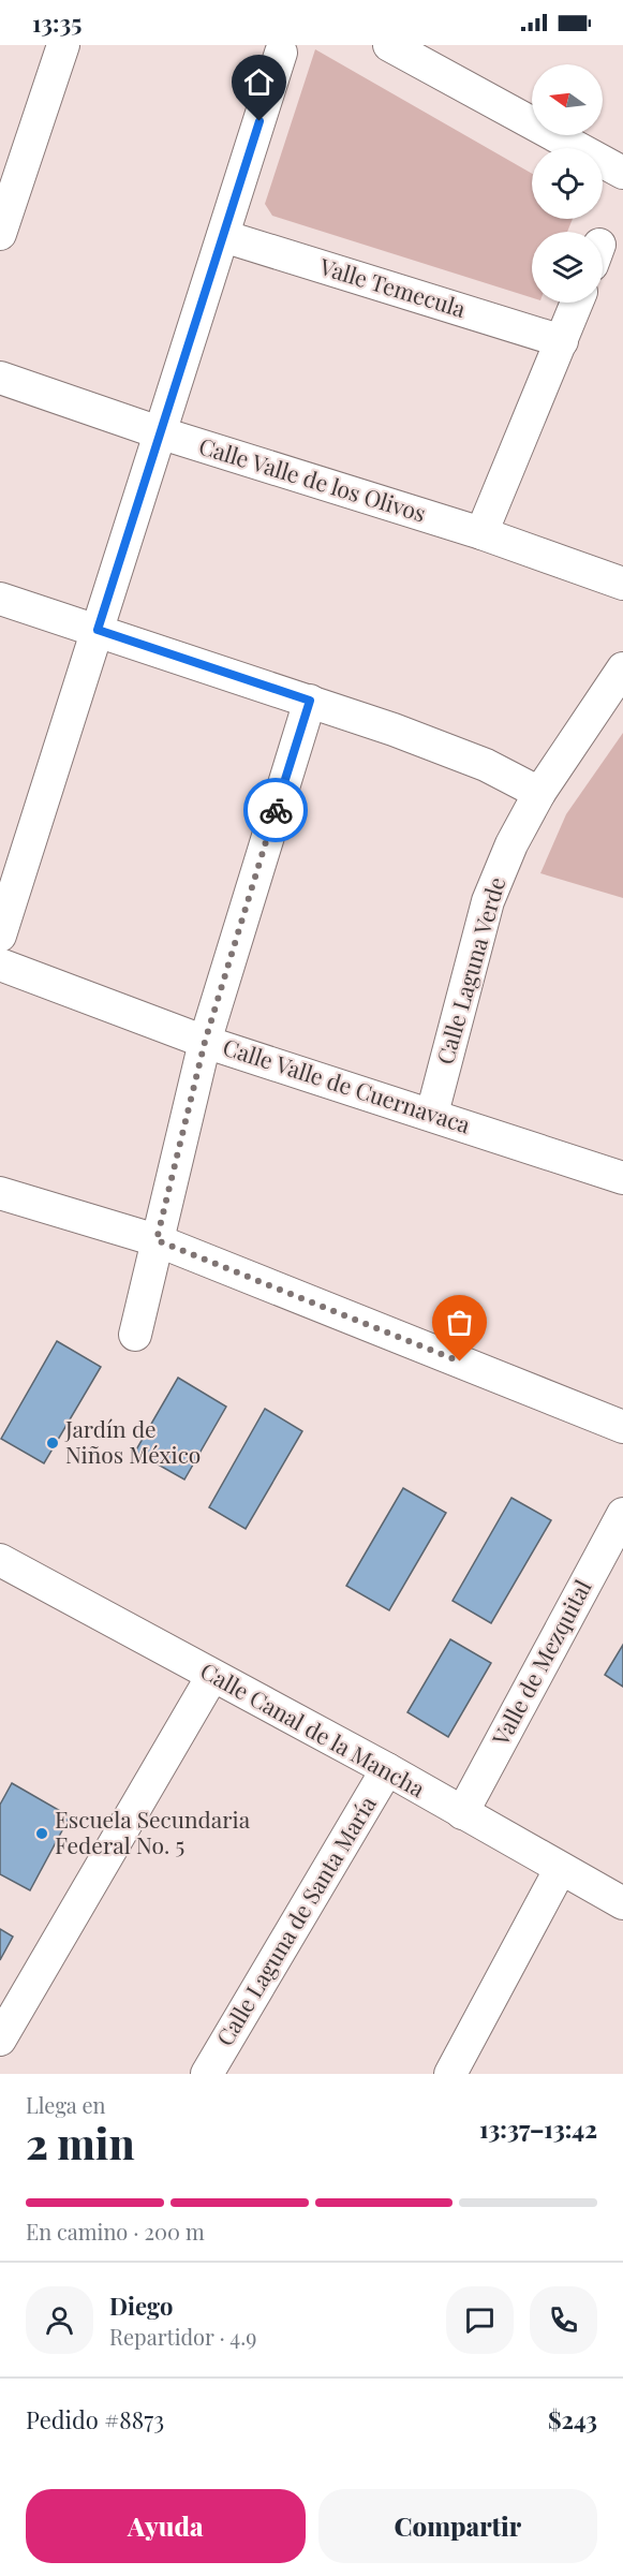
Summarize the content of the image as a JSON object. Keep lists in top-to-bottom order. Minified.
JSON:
{"streets":{"street":["Valle Temecula","Calle Valle de los Olivos","Calle Laguna Verde","Calle Valle de Cuernavaca","Valle de Mezquital","Calle Canal de la Mancha","Calle Laguna de Santa María"]},"crossings":[["Calle Laguna Verde","Calle Valle de Cuernavaca"],["Valle de Mezquital","Calle Canal de la Mancha"],["Calle Canal de la Mancha","Calle Laguna de Santa María"]],"places":["Jardín de Niños México","Escuela Secundaria Federal No. 5"],"north":"left","page":{"status":"13:35","heading":["2 min","Llega en","13:37–13:42"],"panel":["Diego","Repartidor · 4.9","Pedido #8873","$243"],"bar":"En camino · 200 m","buttons":["Ayuda","Compartir"]}}
